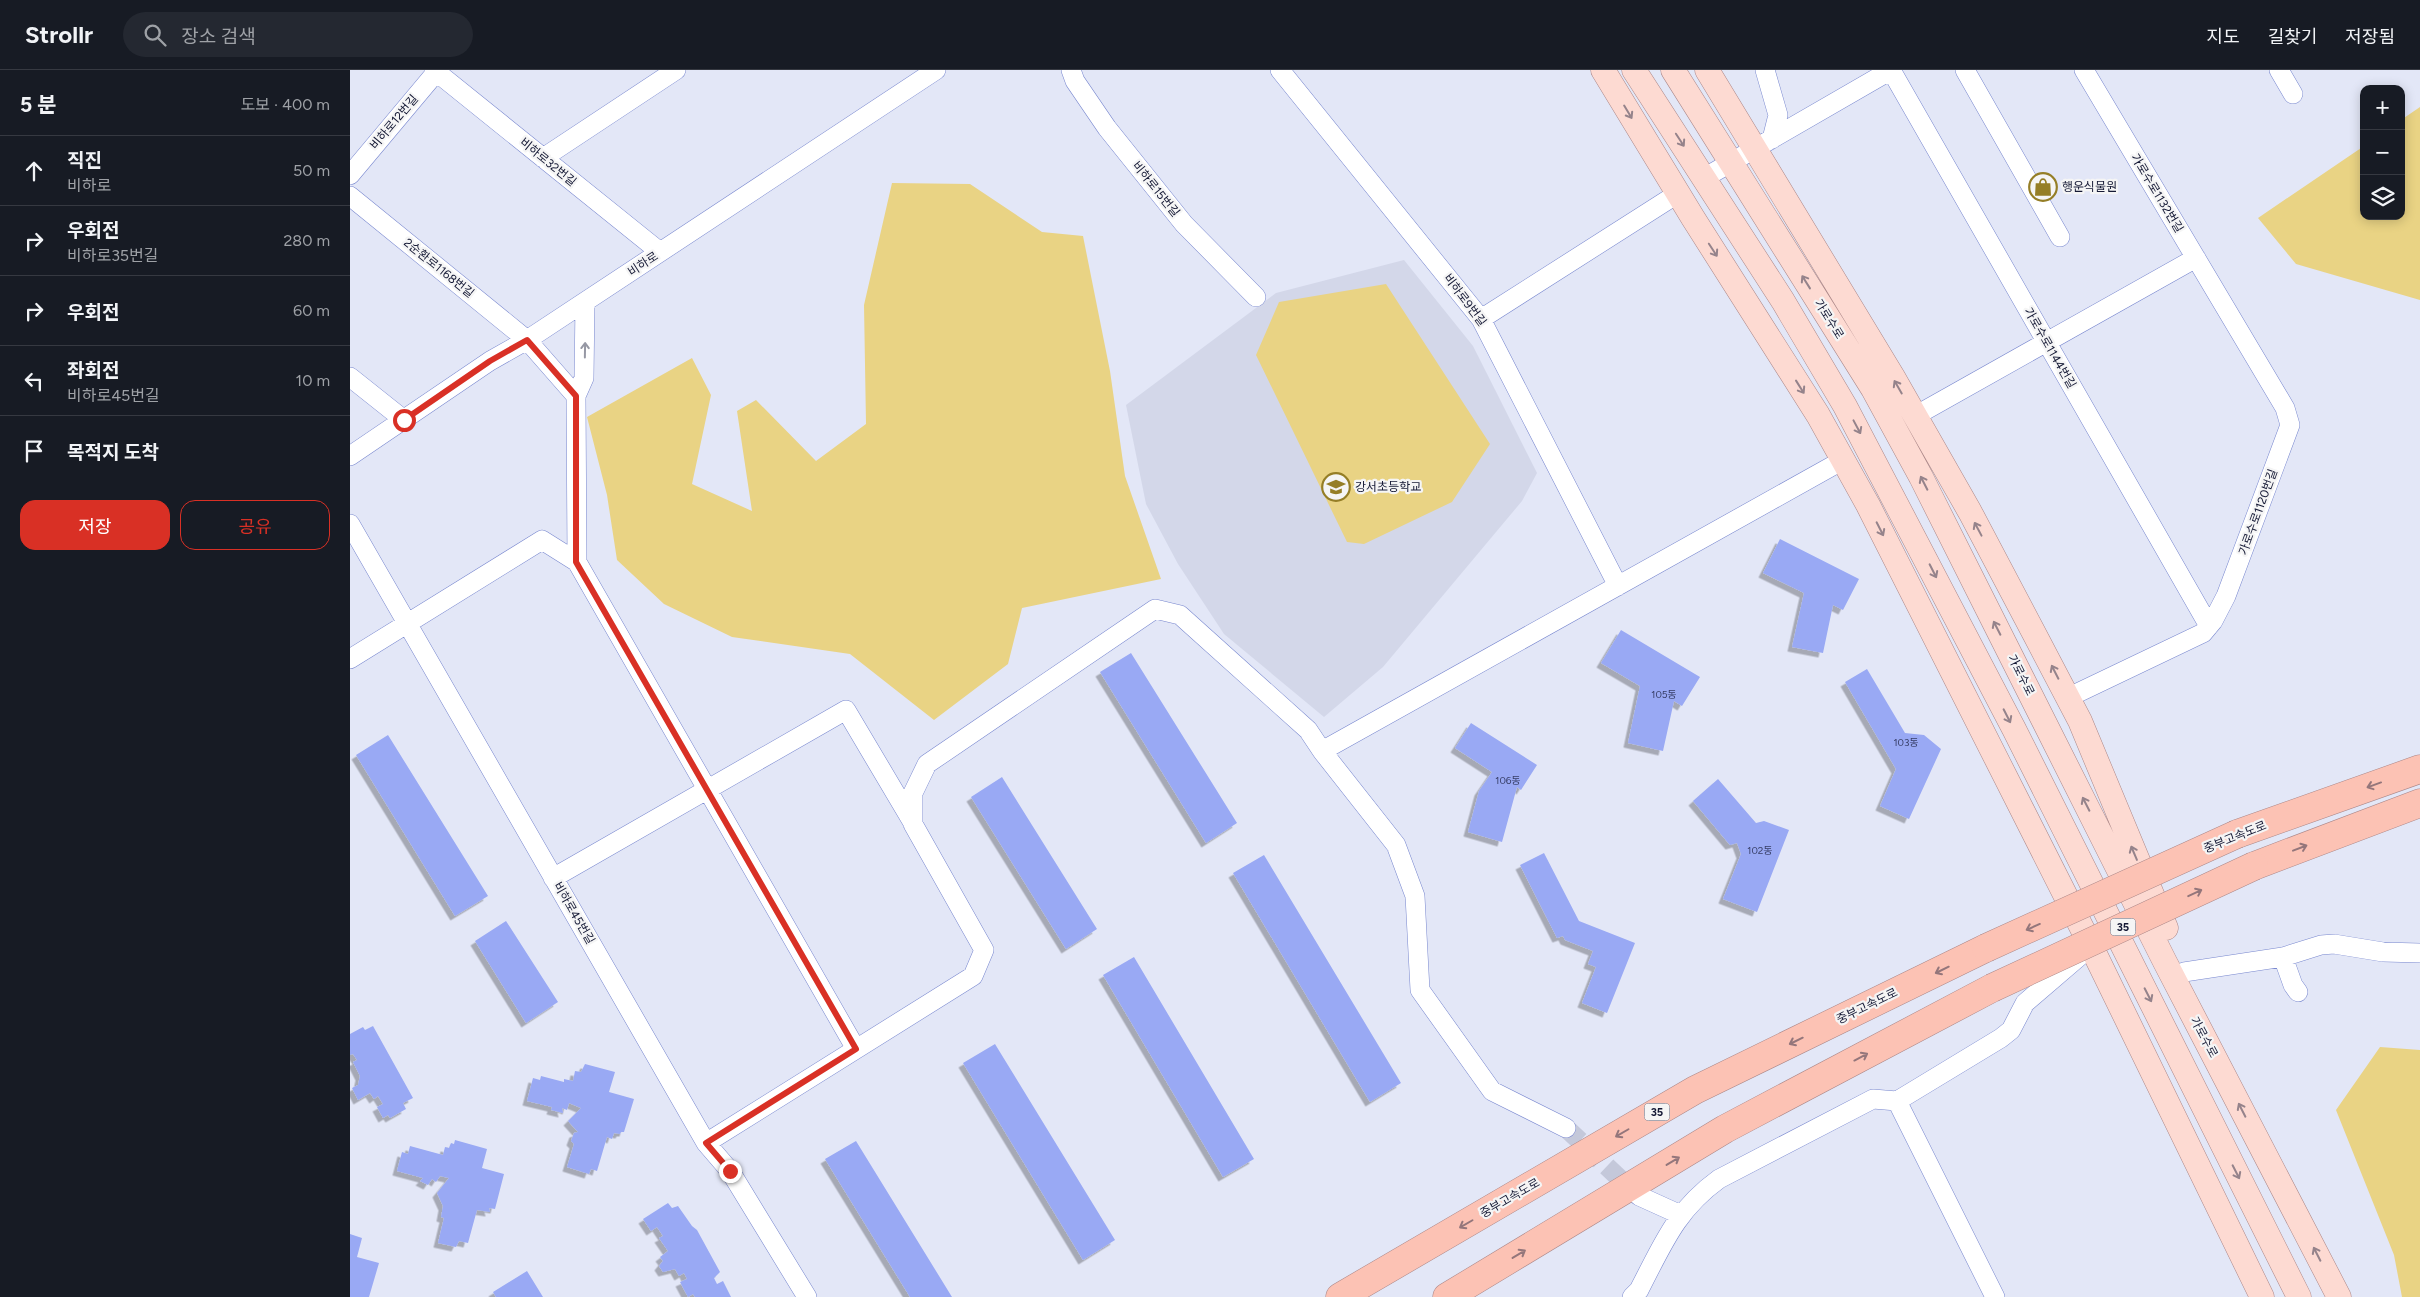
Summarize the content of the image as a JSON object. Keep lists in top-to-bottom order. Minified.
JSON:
{"streets":{"highway":["중부고속도로","35"],"main road":["가로수로"],"street":["비하로12번길","비하로32번길","비하로15번길","가로수로1132번길","비하로","2순환로1168번길","비하로9번길","가로수로1144번길","가로수로1120번길","비하로45번길"]},"crossings":[["비하로12번길","비하로32번길"],["비하로32번길","비하로"],["가로수로1132번길","가로수로1120번길"],["비하로","2순환로1168번길"],["가로수로","가로수로1144번길"],["가로수로1144번길","가로수로1120번길"]],"places":{"shop":["행운식물원"],"school or university":["강서초등학교"]},"house_numbers":["105동","103동","106동","102동"],"page":{"header":"Strollr","search":"장소 검색","nav":["지도","길찾기","저장됨"],"heading":["5 분","도보 · 400 m"],"map_buttons":["+","−"],"list":[["직진","비하로","50 m"],["우회전","비하로35번길","280 m"],["우회전","60 m"],["좌회전","비하로45번길","10 m"],"목적지 도착"],"buttons":["저장","공유"]}}
